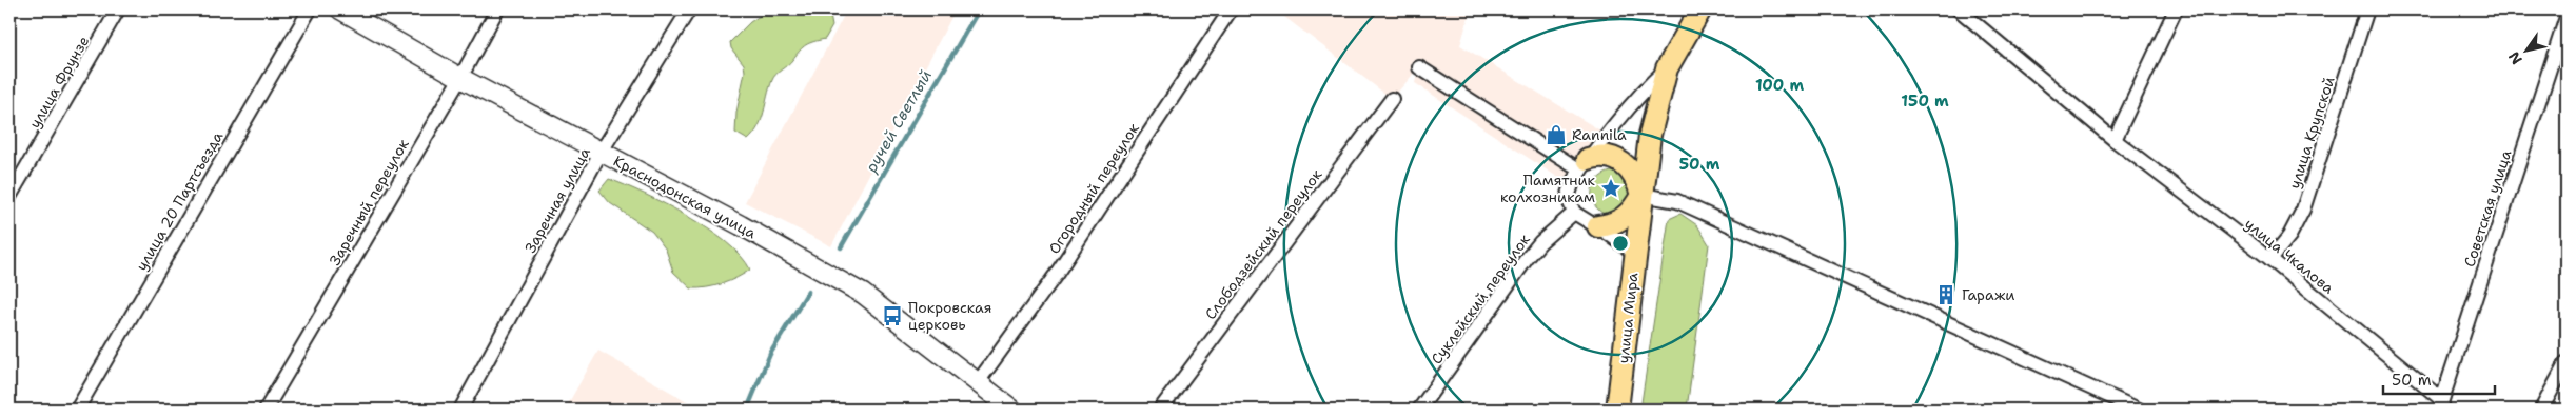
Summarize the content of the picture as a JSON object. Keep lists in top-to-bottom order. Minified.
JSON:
{"streets":{"main road":["улица Мира"],"street":["улица Фрунзе","улица Крупской","Огородный переулок","Краснодонская улица","Заречная улица","улица 20 Партсъезда","Заречный переулок","Советская улица","Слободзейский переулок","улица Чкалова","Суклейский переулок"]},"crossings":[["улица Крупской","улица Чкалова"],["Огородный переулок","Краснодонская улица"],["Краснодонская улица","Заречная улица"],["Краснодонская улица","Заречный переулок"],["Советская улица","улица Чкалова"],["Суклейский переулок","улица Мира"]],"water":["ручей Светлый"],"places":{"shop":["Rannila"],"place":["Памятник колхозникам"],"building":["Гаражи"],"bus stop":["Покровская церковь"]},"scale_bar":"50 m","north":"bottom left","rings":["100 m","150 m","50 m"]}
